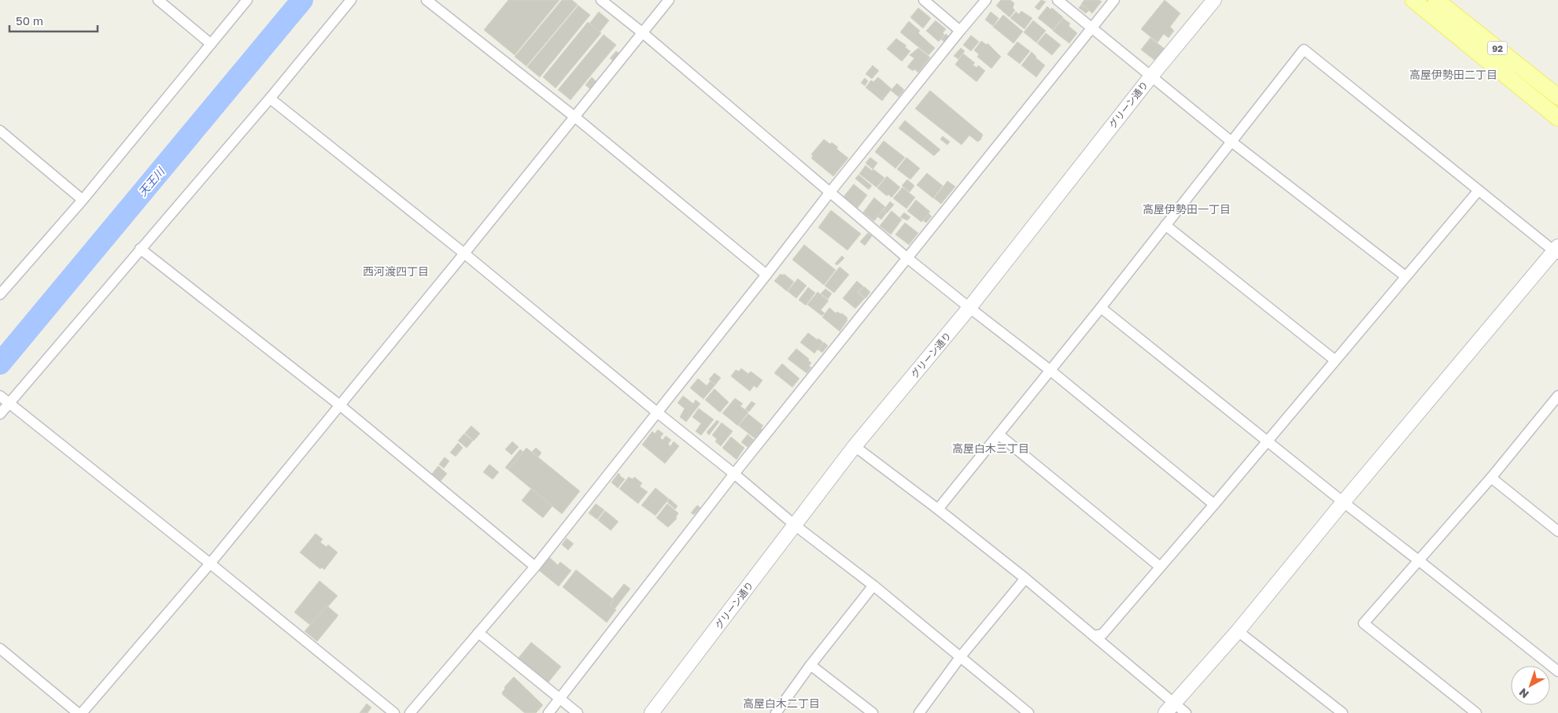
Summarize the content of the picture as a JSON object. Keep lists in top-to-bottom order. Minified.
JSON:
{"streets":{"main road":["92"],"street":["グリーン通り"]},"districts":["高屋伊勢田二丁目","高屋伊勢田一丁目","西河渡四丁目","高屋白木三丁目","高屋白木二丁目"],"water":["天王川"],"scale_bar":"50 m","north":"bottom left"}
